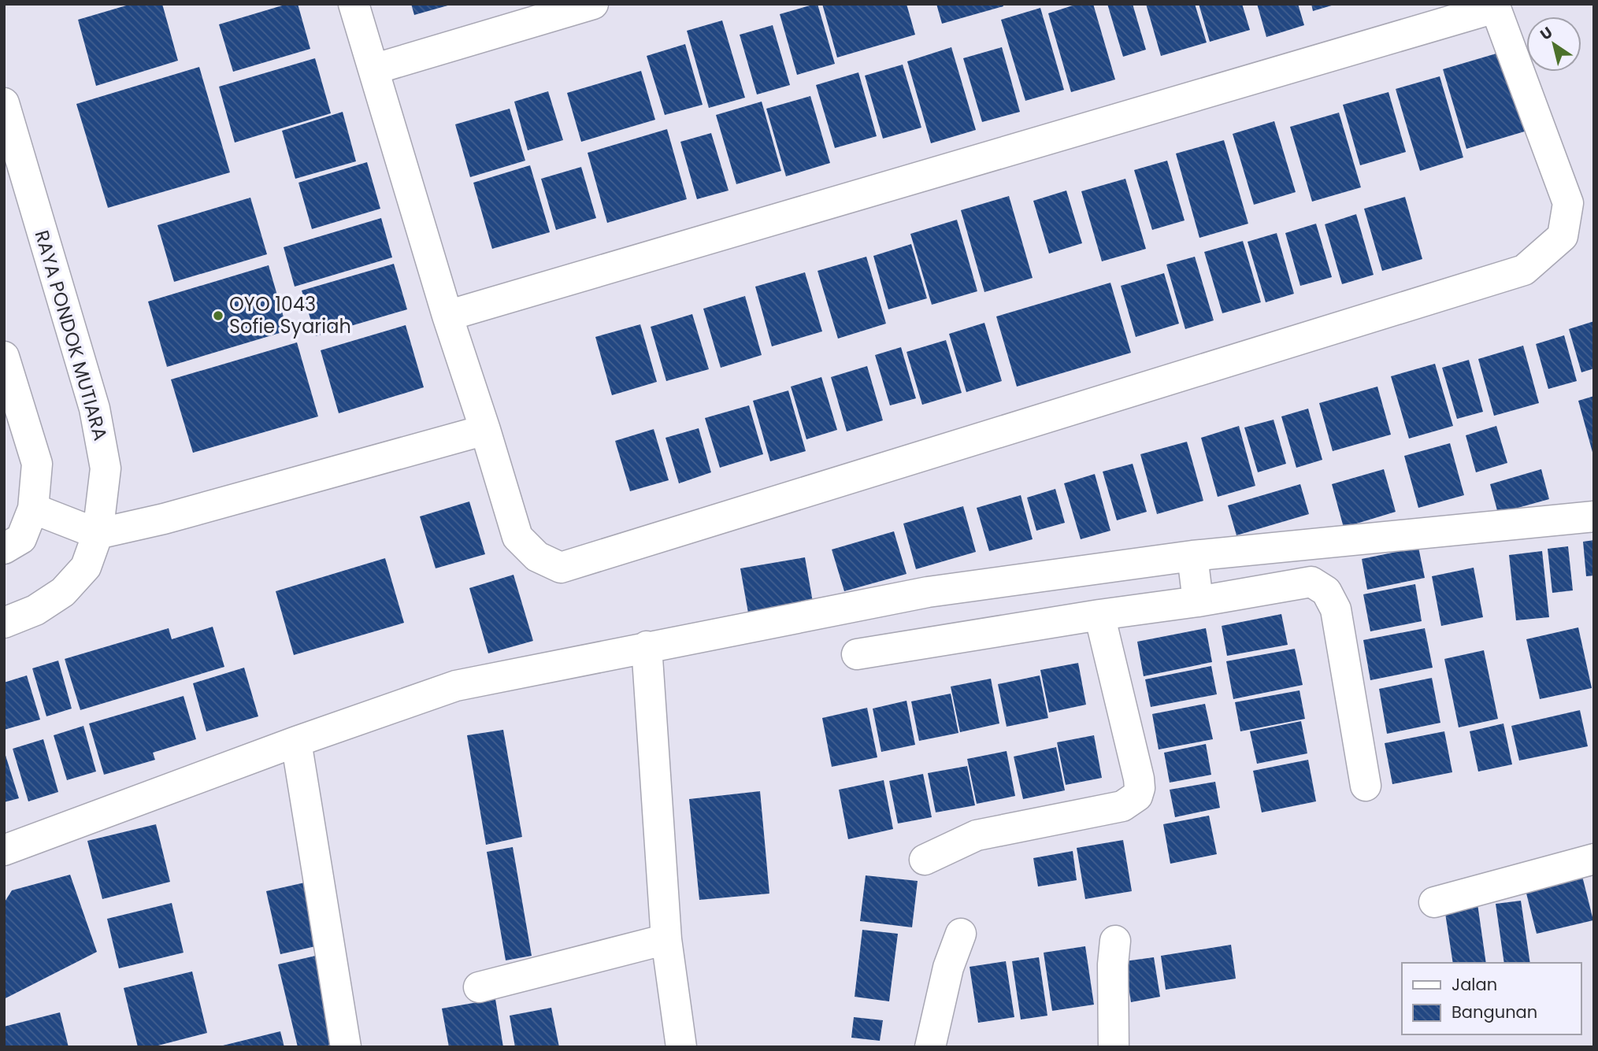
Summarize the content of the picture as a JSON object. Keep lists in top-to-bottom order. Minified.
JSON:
{"streets":{"street":["RAYA PONDOK MUTIARA"]},"places":["OYO 1043 Sofie Syariah"],"legend":["Jalan","Bangunan"],"north":"top left"}
